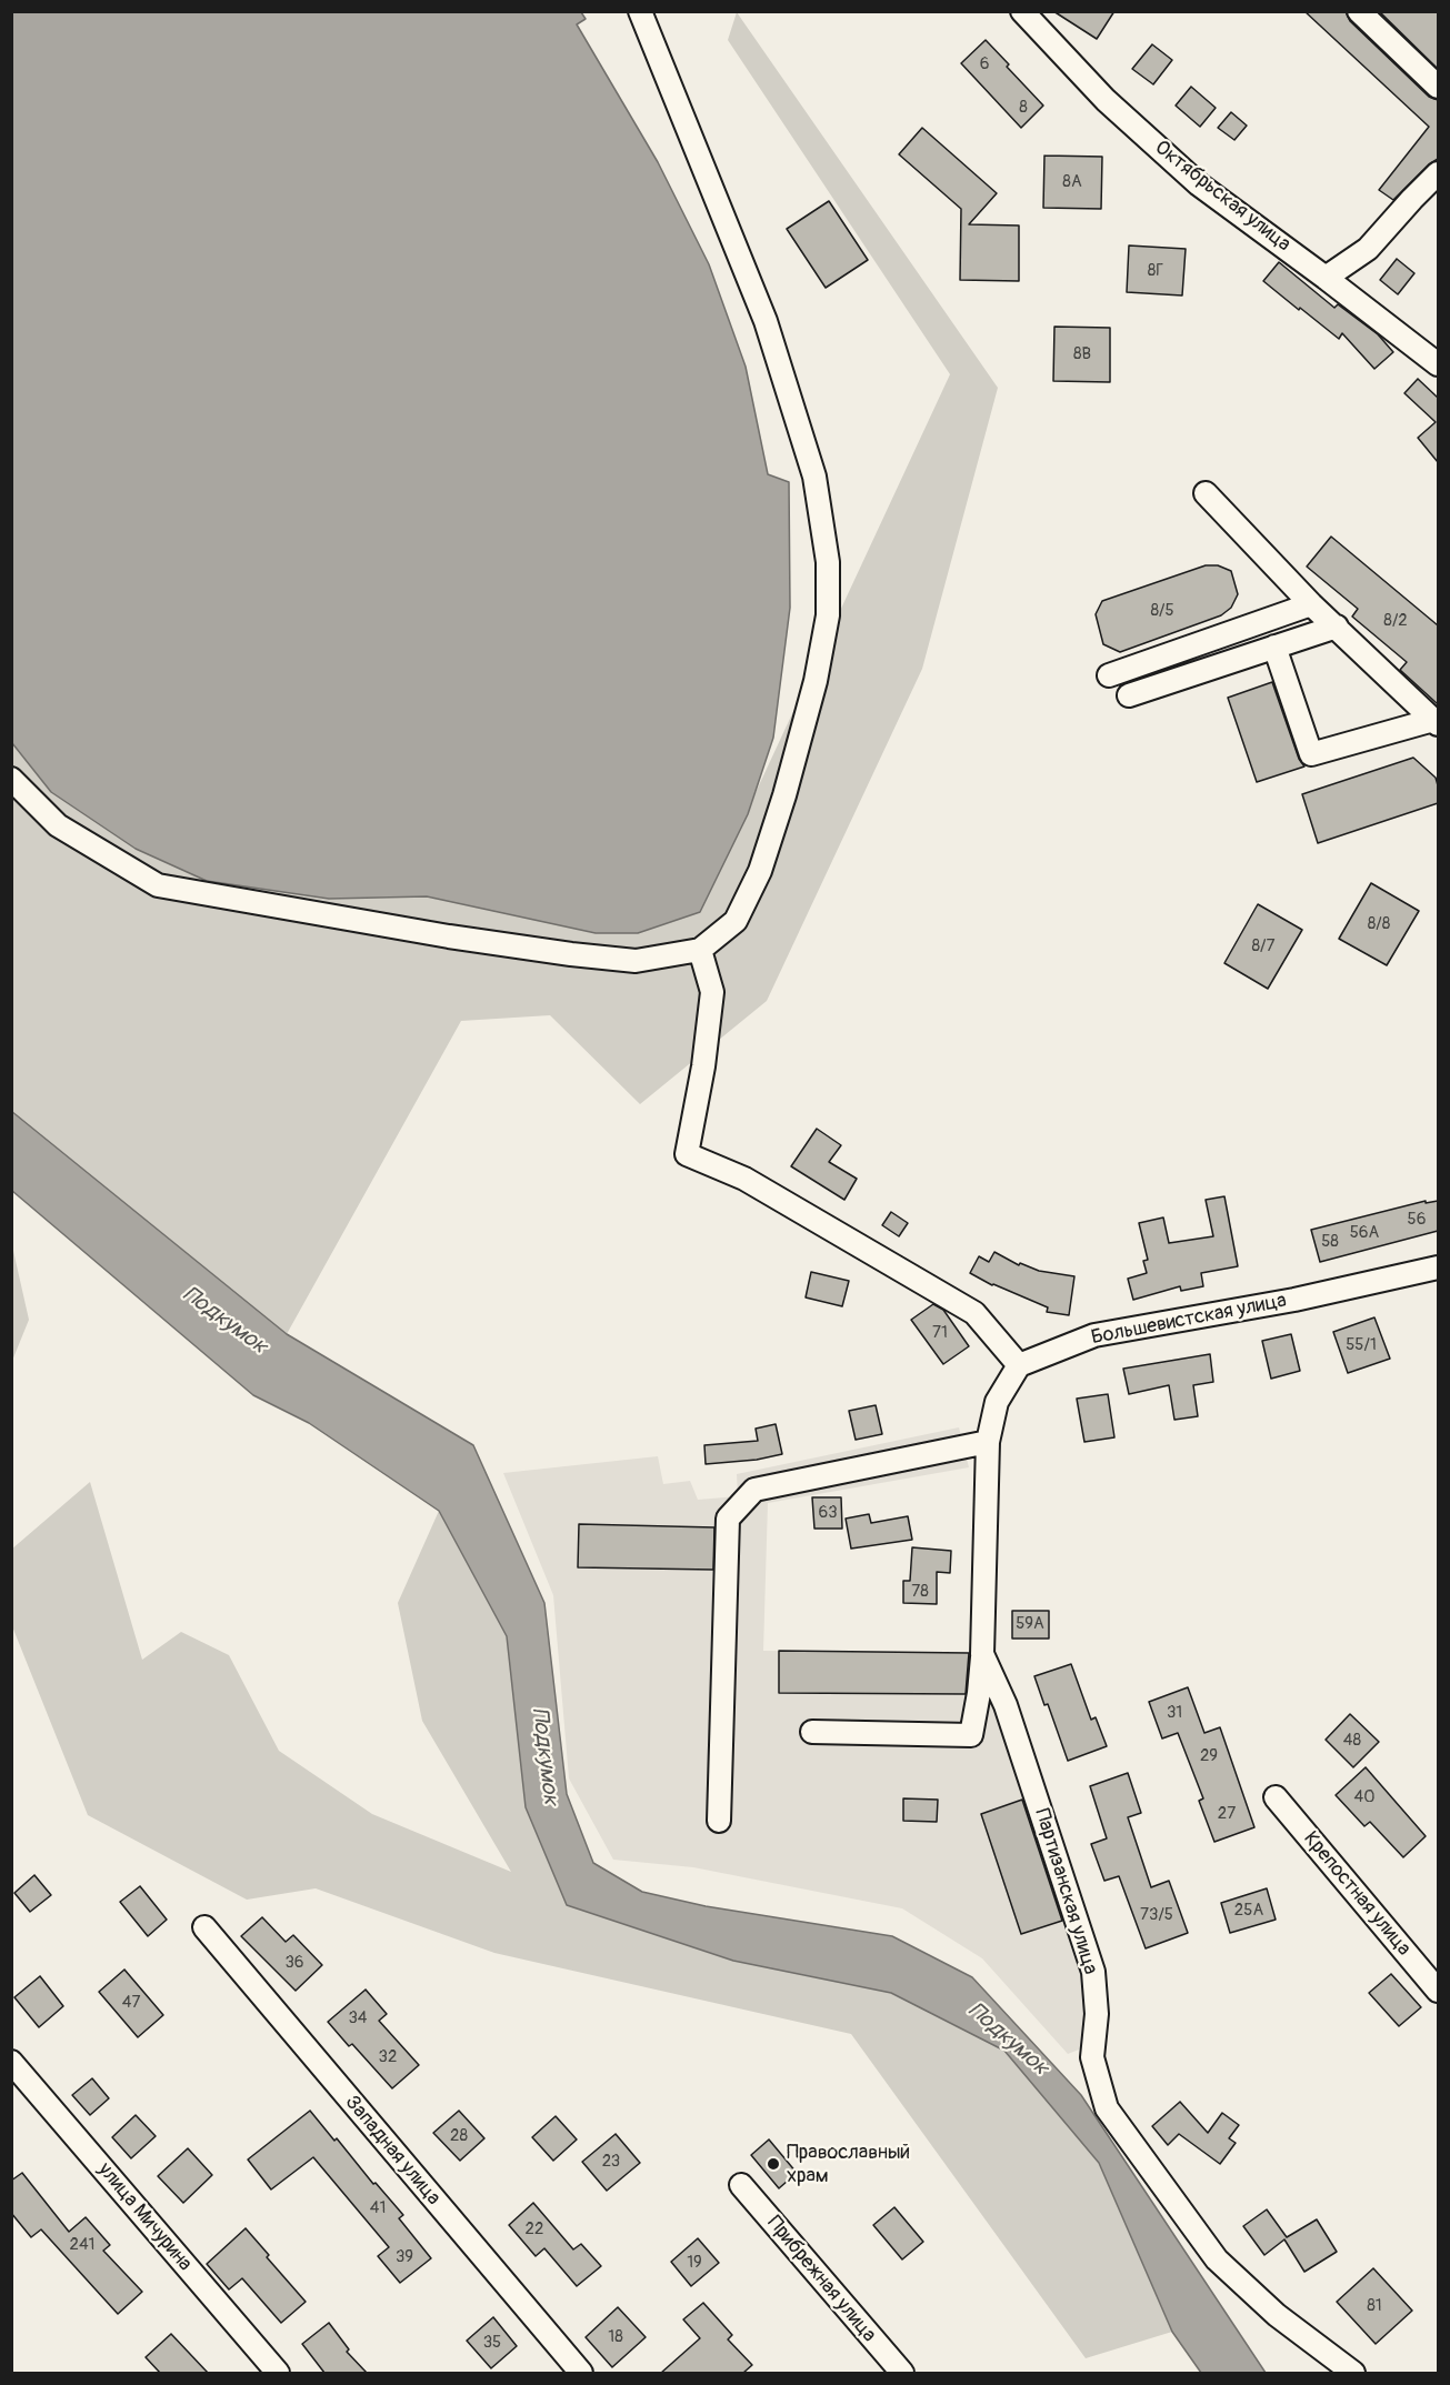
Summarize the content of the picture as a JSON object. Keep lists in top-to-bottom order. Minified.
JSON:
{"streets":{"street":["Октябрьская улица","Большевистская улица","Партизанская улица","Крепостная улица","Западная улица","улица Мичурина","Прибрежная улица"]},"crossings":[["Большевистская улица","Партизанская улица"]],"water":["Подкумок"],"places":["Православный храм"],"house_numbers":["6","8","8А","8Г","8В","8/5","8/2","8/8","8/7","56","56А","58","71","55/1","63","78","59А","31","48","29","40","27","25А","73/5","36","47","34","32","28","23","41","22","241","39","19","81","18","35"]}
